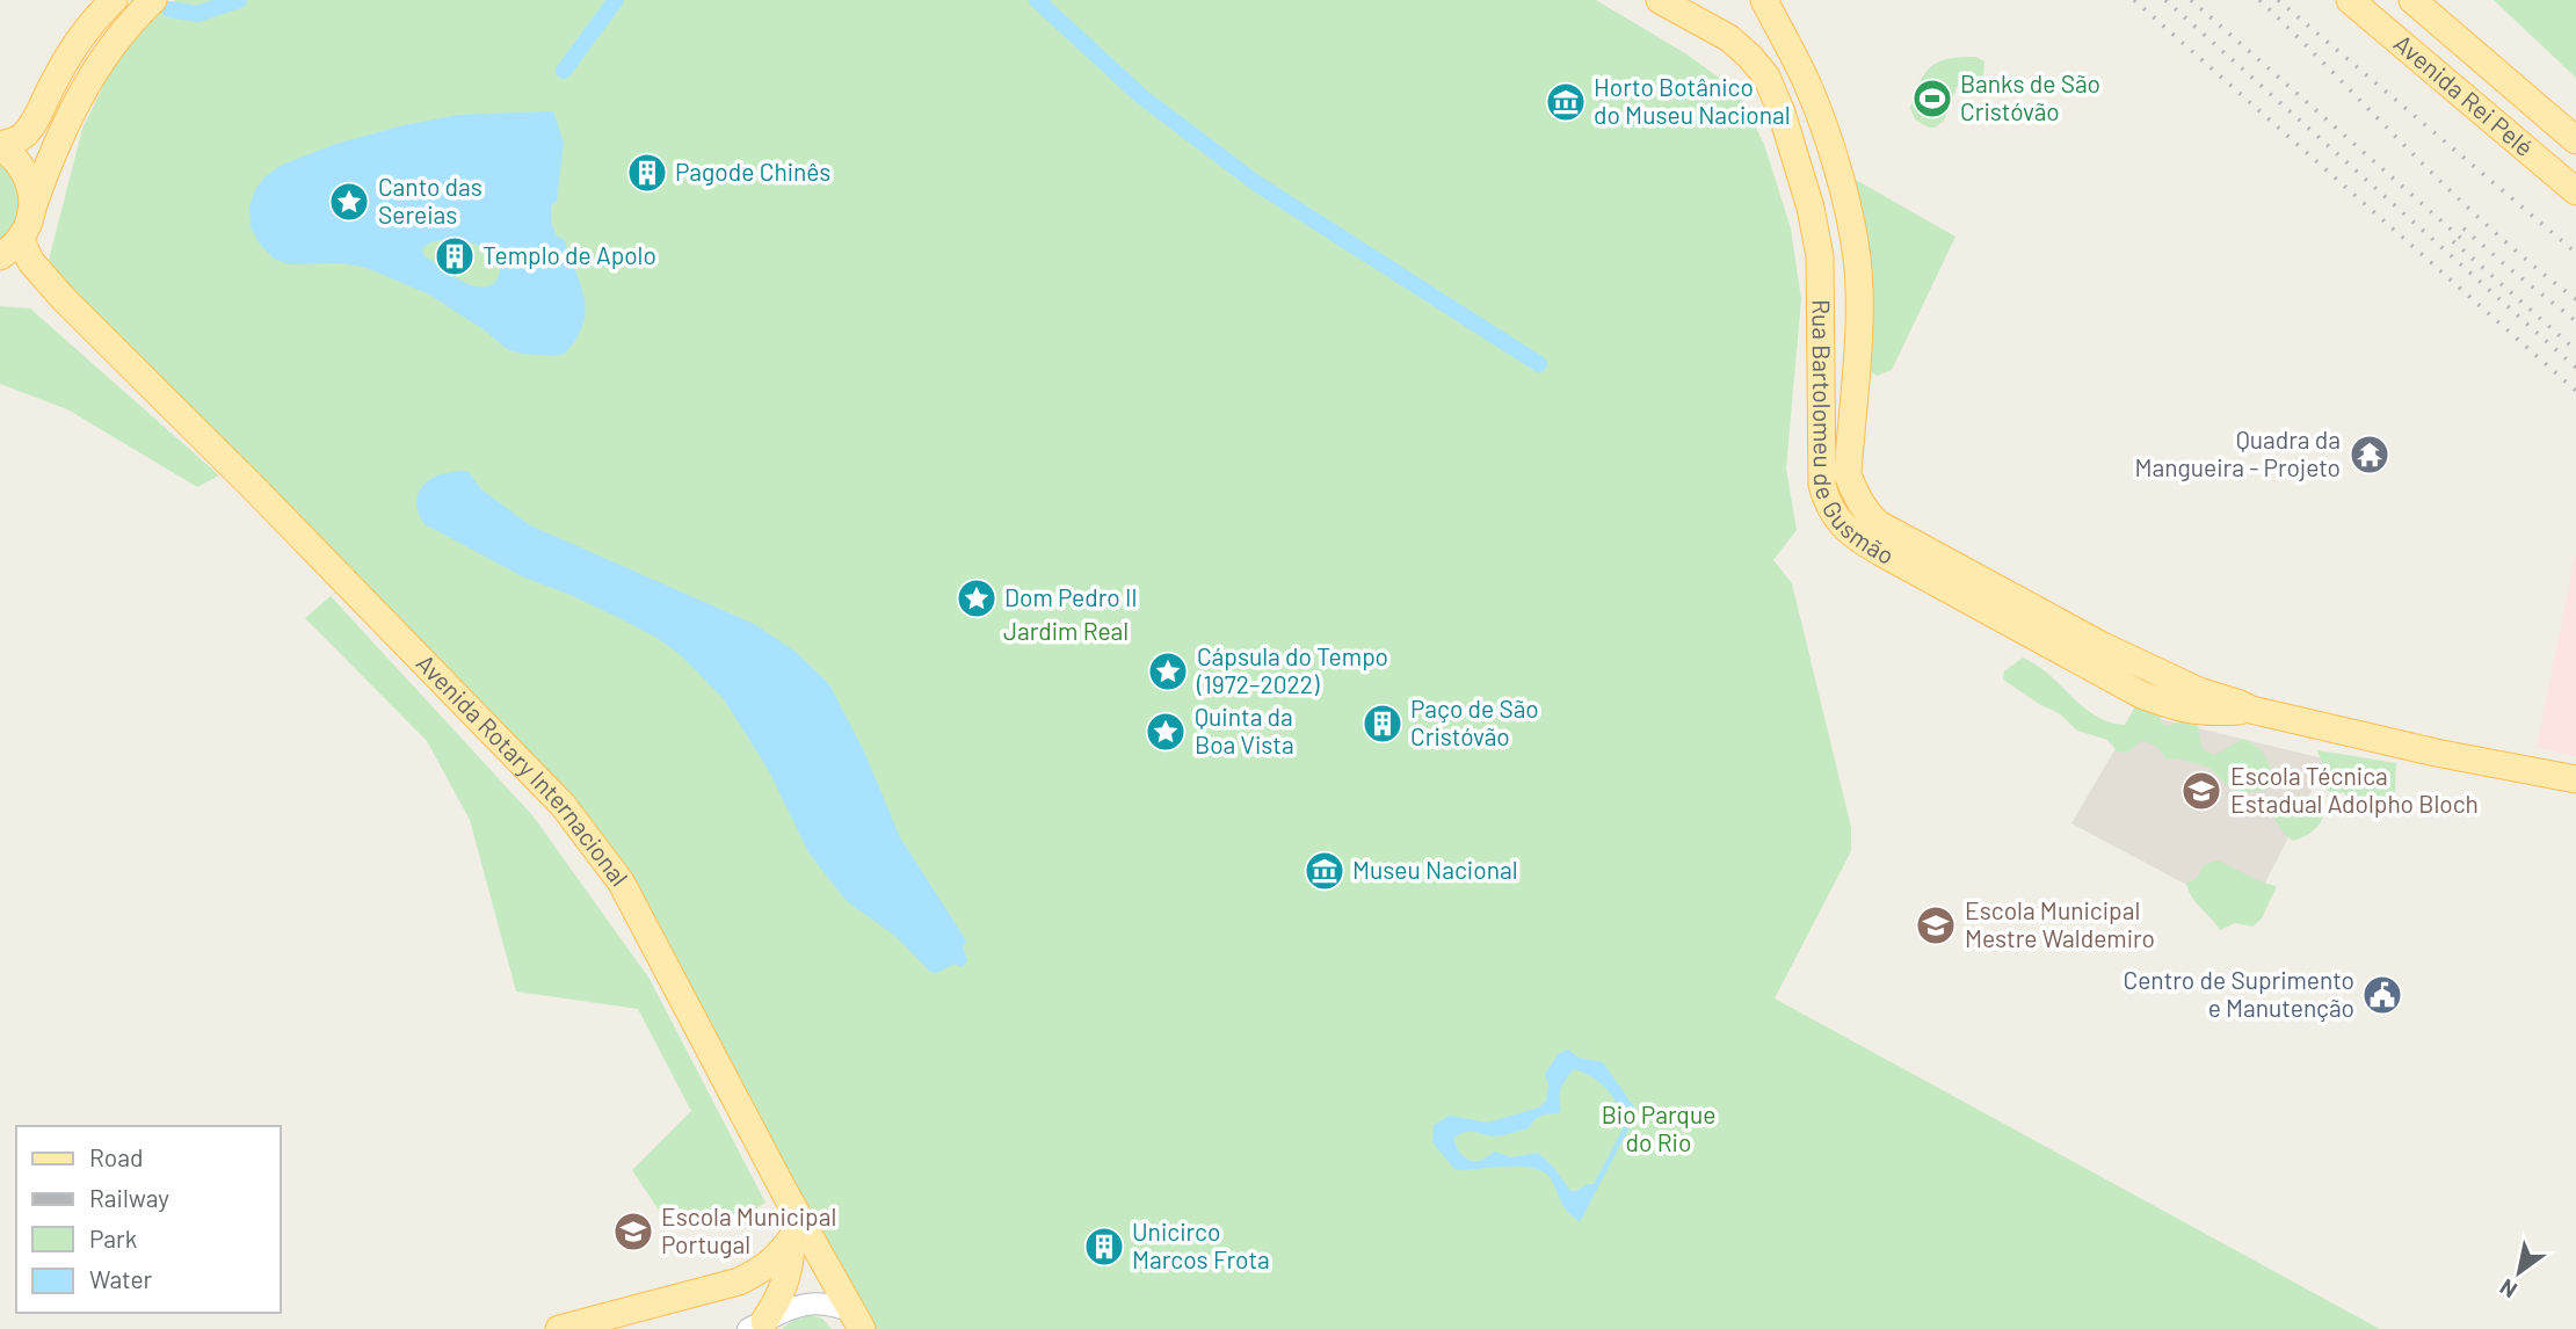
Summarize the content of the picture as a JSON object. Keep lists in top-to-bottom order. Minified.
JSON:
{"streets":{"main road":["Avenida Rei Pelé","Rua Bartolomeu de Gusmão","Avenida Rotary Internacional"]},"parks":["Jardim Real","Bio Parque do Rio"],"places":{"sports":["Banks de São Cristóvão"],"museum":["Horto Botânico do Museu Nacional","Museu Nacional"],"building":["Pagode Chinês","Templo de Apolo","Paço de São Cristóvão","Unicirco Marcos Frota"],"place":["Canto das Sereias","Dom Pedro II","Cápsula do Tempo (1972–2022)","Quinta da Boa Vista"],"temple":["Quadra da Mangueira - Projeto"],"school or university":["Escola Técnica Estadual Adolpho Bloch","Escola Municipal Mestre Waldemiro","Escola Municipal Portugal"],"public building":["Centro de Suprimento e Manutenção"]},"legend":["Road","Railway","Park","Water"],"north":"bottom left"}
